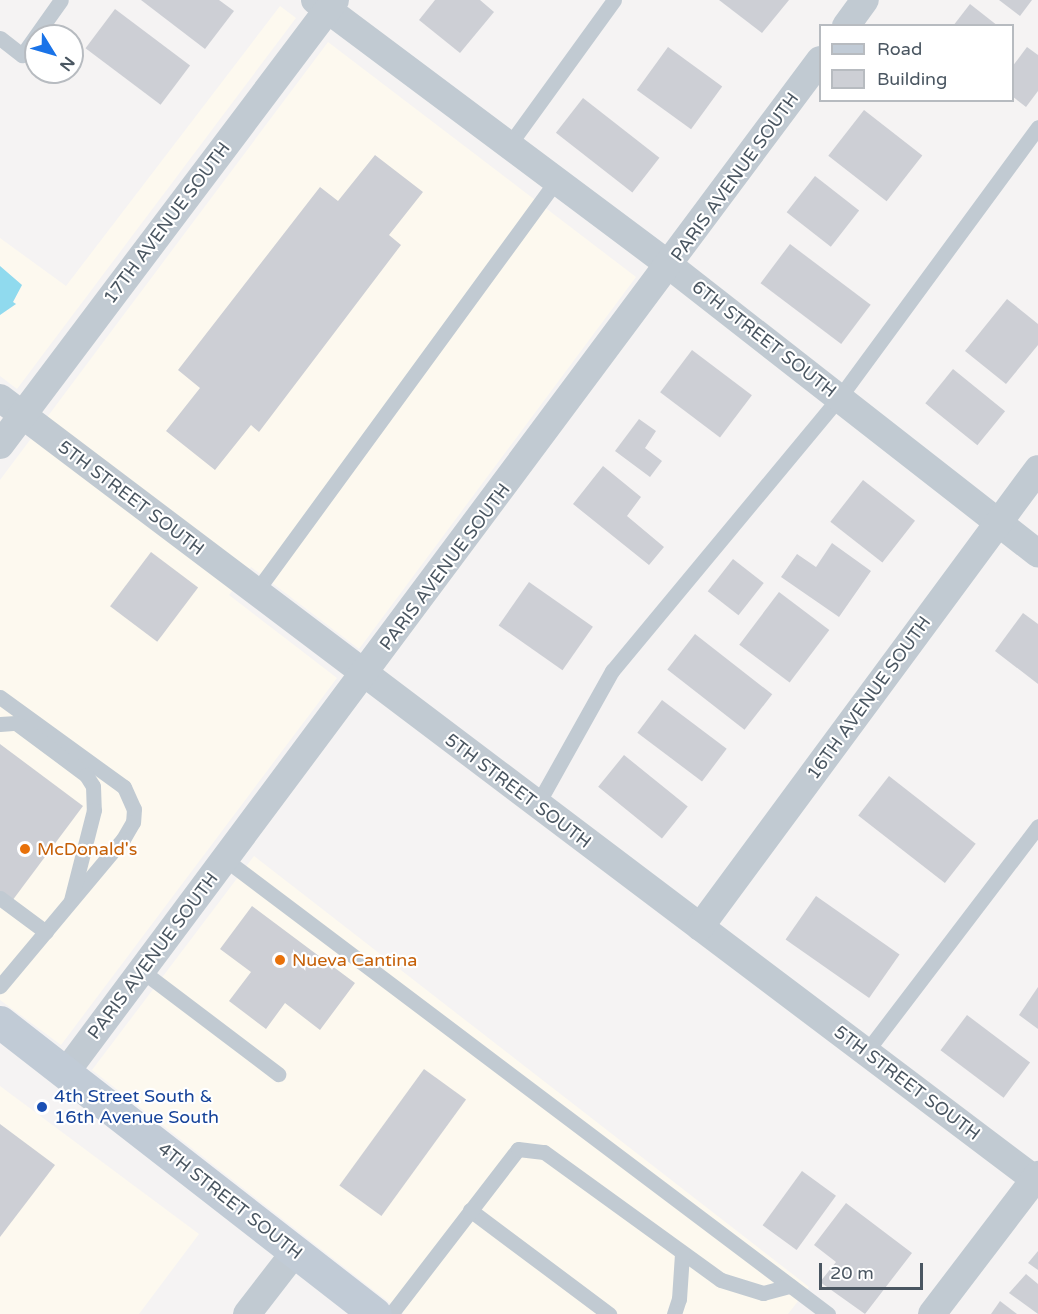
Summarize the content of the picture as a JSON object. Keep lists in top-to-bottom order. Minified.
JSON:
{"streets":{"main road":["4TH STREET SOUTH"],"street":["PARIS AVENUE SOUTH","17TH AVENUE SOUTH","6TH STREET SOUTH","5TH STREET SOUTH","16TH AVENUE SOUTH"]},"crossings":[["PARIS AVENUE SOUTH","6TH STREET SOUTH"],["PARIS AVENUE SOUTH","5TH STREET SOUTH"],["PARIS AVENUE SOUTH","4TH STREET SOUTH"],["17TH AVENUE SOUTH","6TH STREET SOUTH"],["17TH AVENUE SOUTH","5TH STREET SOUTH"],["6TH STREET SOUTH","16TH AVENUE SOUTH"],["5TH STREET SOUTH","16TH AVENUE SOUTH"]],"places":["McDonald's","Nueva Cantina","4th Street South & 16th Avenue South"],"legend":["Road","Building"],"scale_bar":"20 m","north":"bottom right"}
